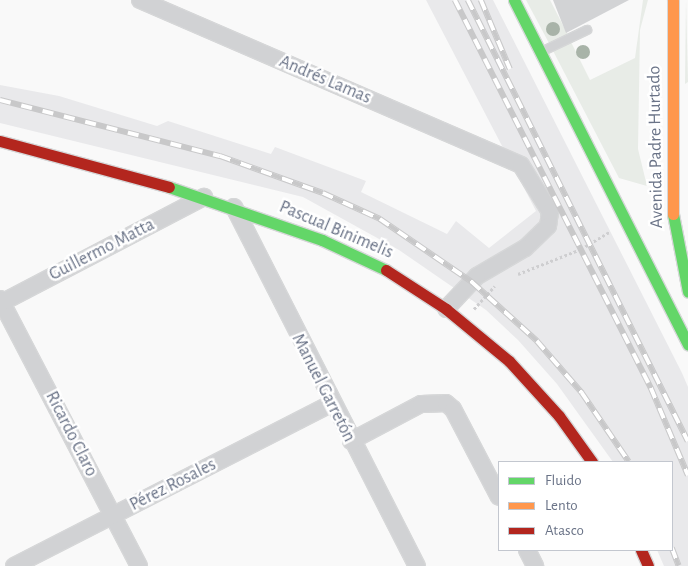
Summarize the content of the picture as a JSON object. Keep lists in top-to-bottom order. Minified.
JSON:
{"streets":{"street":["Andrés Lamas","Avenida Padre Hurtado","Pascual Binimelis","Guillermo Matta","Manuel Garretón","Ricardo Claro","Pérez Rosales"]},"crossings":[["Andrés Lamas","Pascual Binimelis"],["Pascual Binimelis","Guillermo Matta"],["Pascual Binimelis","Manuel Garretón"],["Guillermo Matta","Ricardo Claro"],["Manuel Garretón","Pérez Rosales"],["Ricardo Claro","Pérez Rosales"]],"legend":["Fluido","Lento","Atasco"]}
